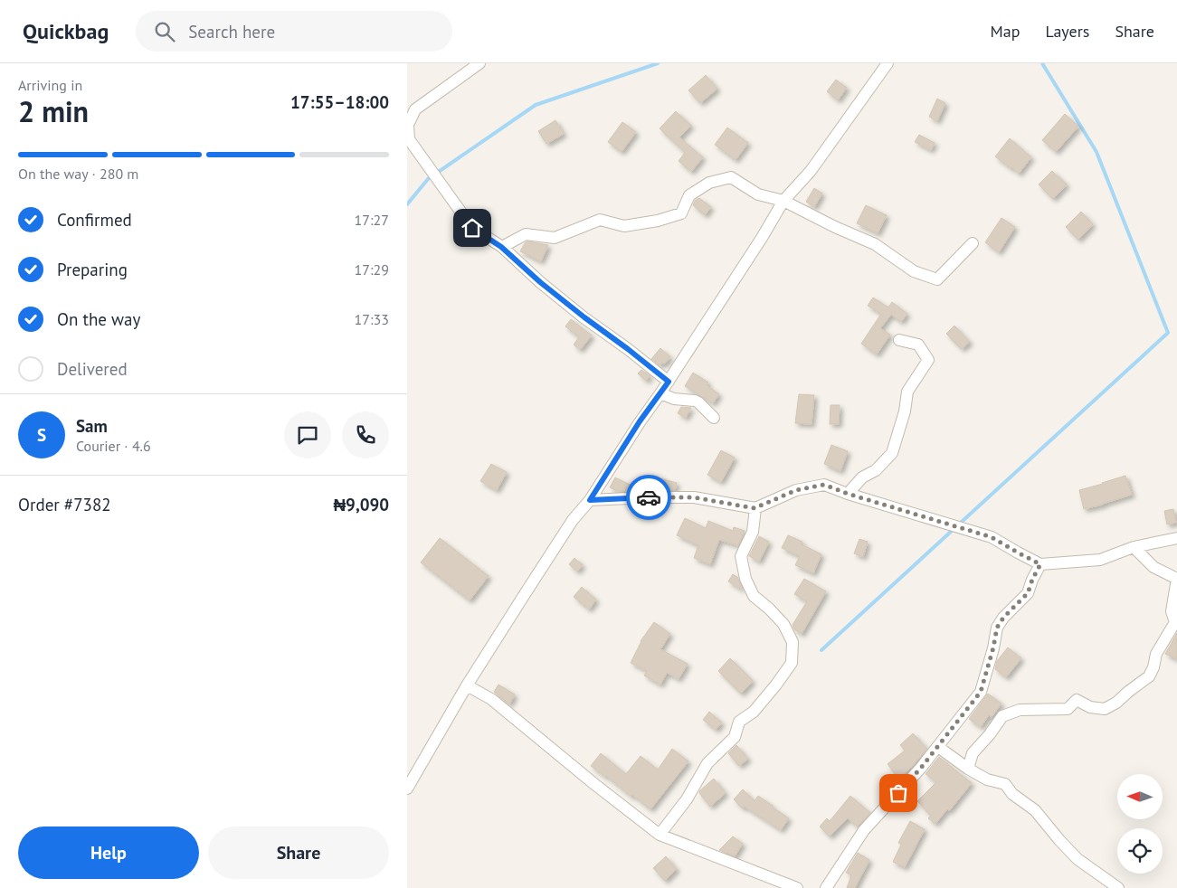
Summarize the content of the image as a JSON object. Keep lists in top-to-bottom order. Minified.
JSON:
{"north":"left","page":{"header":"Quickbag","search":"Search here","nav":["Map","Layers","Share"],"heading":["2 min","Arriving in","17:55–18:00"],"panel":["Sam","Courier · 4.6","Order #7382","₦9,090"],"bar":"On the way · 280 m","list":[["Confirmed","17:27"],["Preparing","17:29"],["On the way","17:33"],"Delivered"],"round":"S","buttons":["Help","Share"]}}
